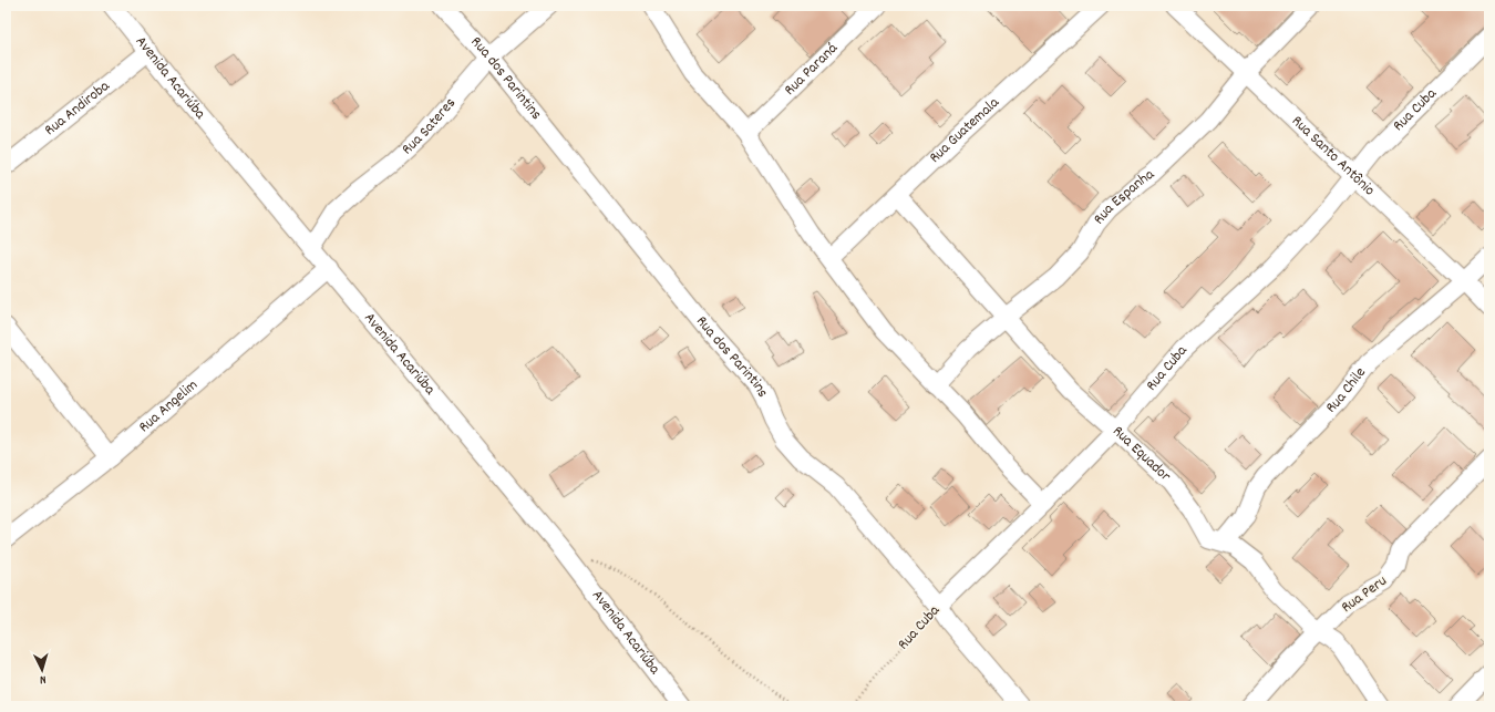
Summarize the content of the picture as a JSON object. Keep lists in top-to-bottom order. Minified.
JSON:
{"streets":{"street":["Rua Paraná","Avenida Acariúba","Rua dos Parintins","Rua Andiroba","Rua Cuba","Rua Sateres","Rua Guatemala","Rua Santo Antônio","Rua Espanha","Rua Chile","Rua Angelim","Rua Equador","Rua Peru"]},"crossings":[["Avenida Acariúba","Rua Andiroba"],["Avenida Acariúba","Rua Sateres"],["Avenida Acariúba","Rua Angelim"],["Rua dos Parintins","Rua Cuba"],["Rua dos Parintins","Rua Sateres"],["Rua Cuba","Rua Santo Antônio"],["Rua Cuba","Rua Equador"],["Rua Guatemala","Rua Equador"],["Rua Santo Antônio","Rua Espanha"],["Rua Santo Antônio","Rua Chile"],["Rua Espanha","Rua Equador"],["Rua Chile","Rua Equador"],["Rua Equador","Rua Peru"]],"north":"bottom"}
